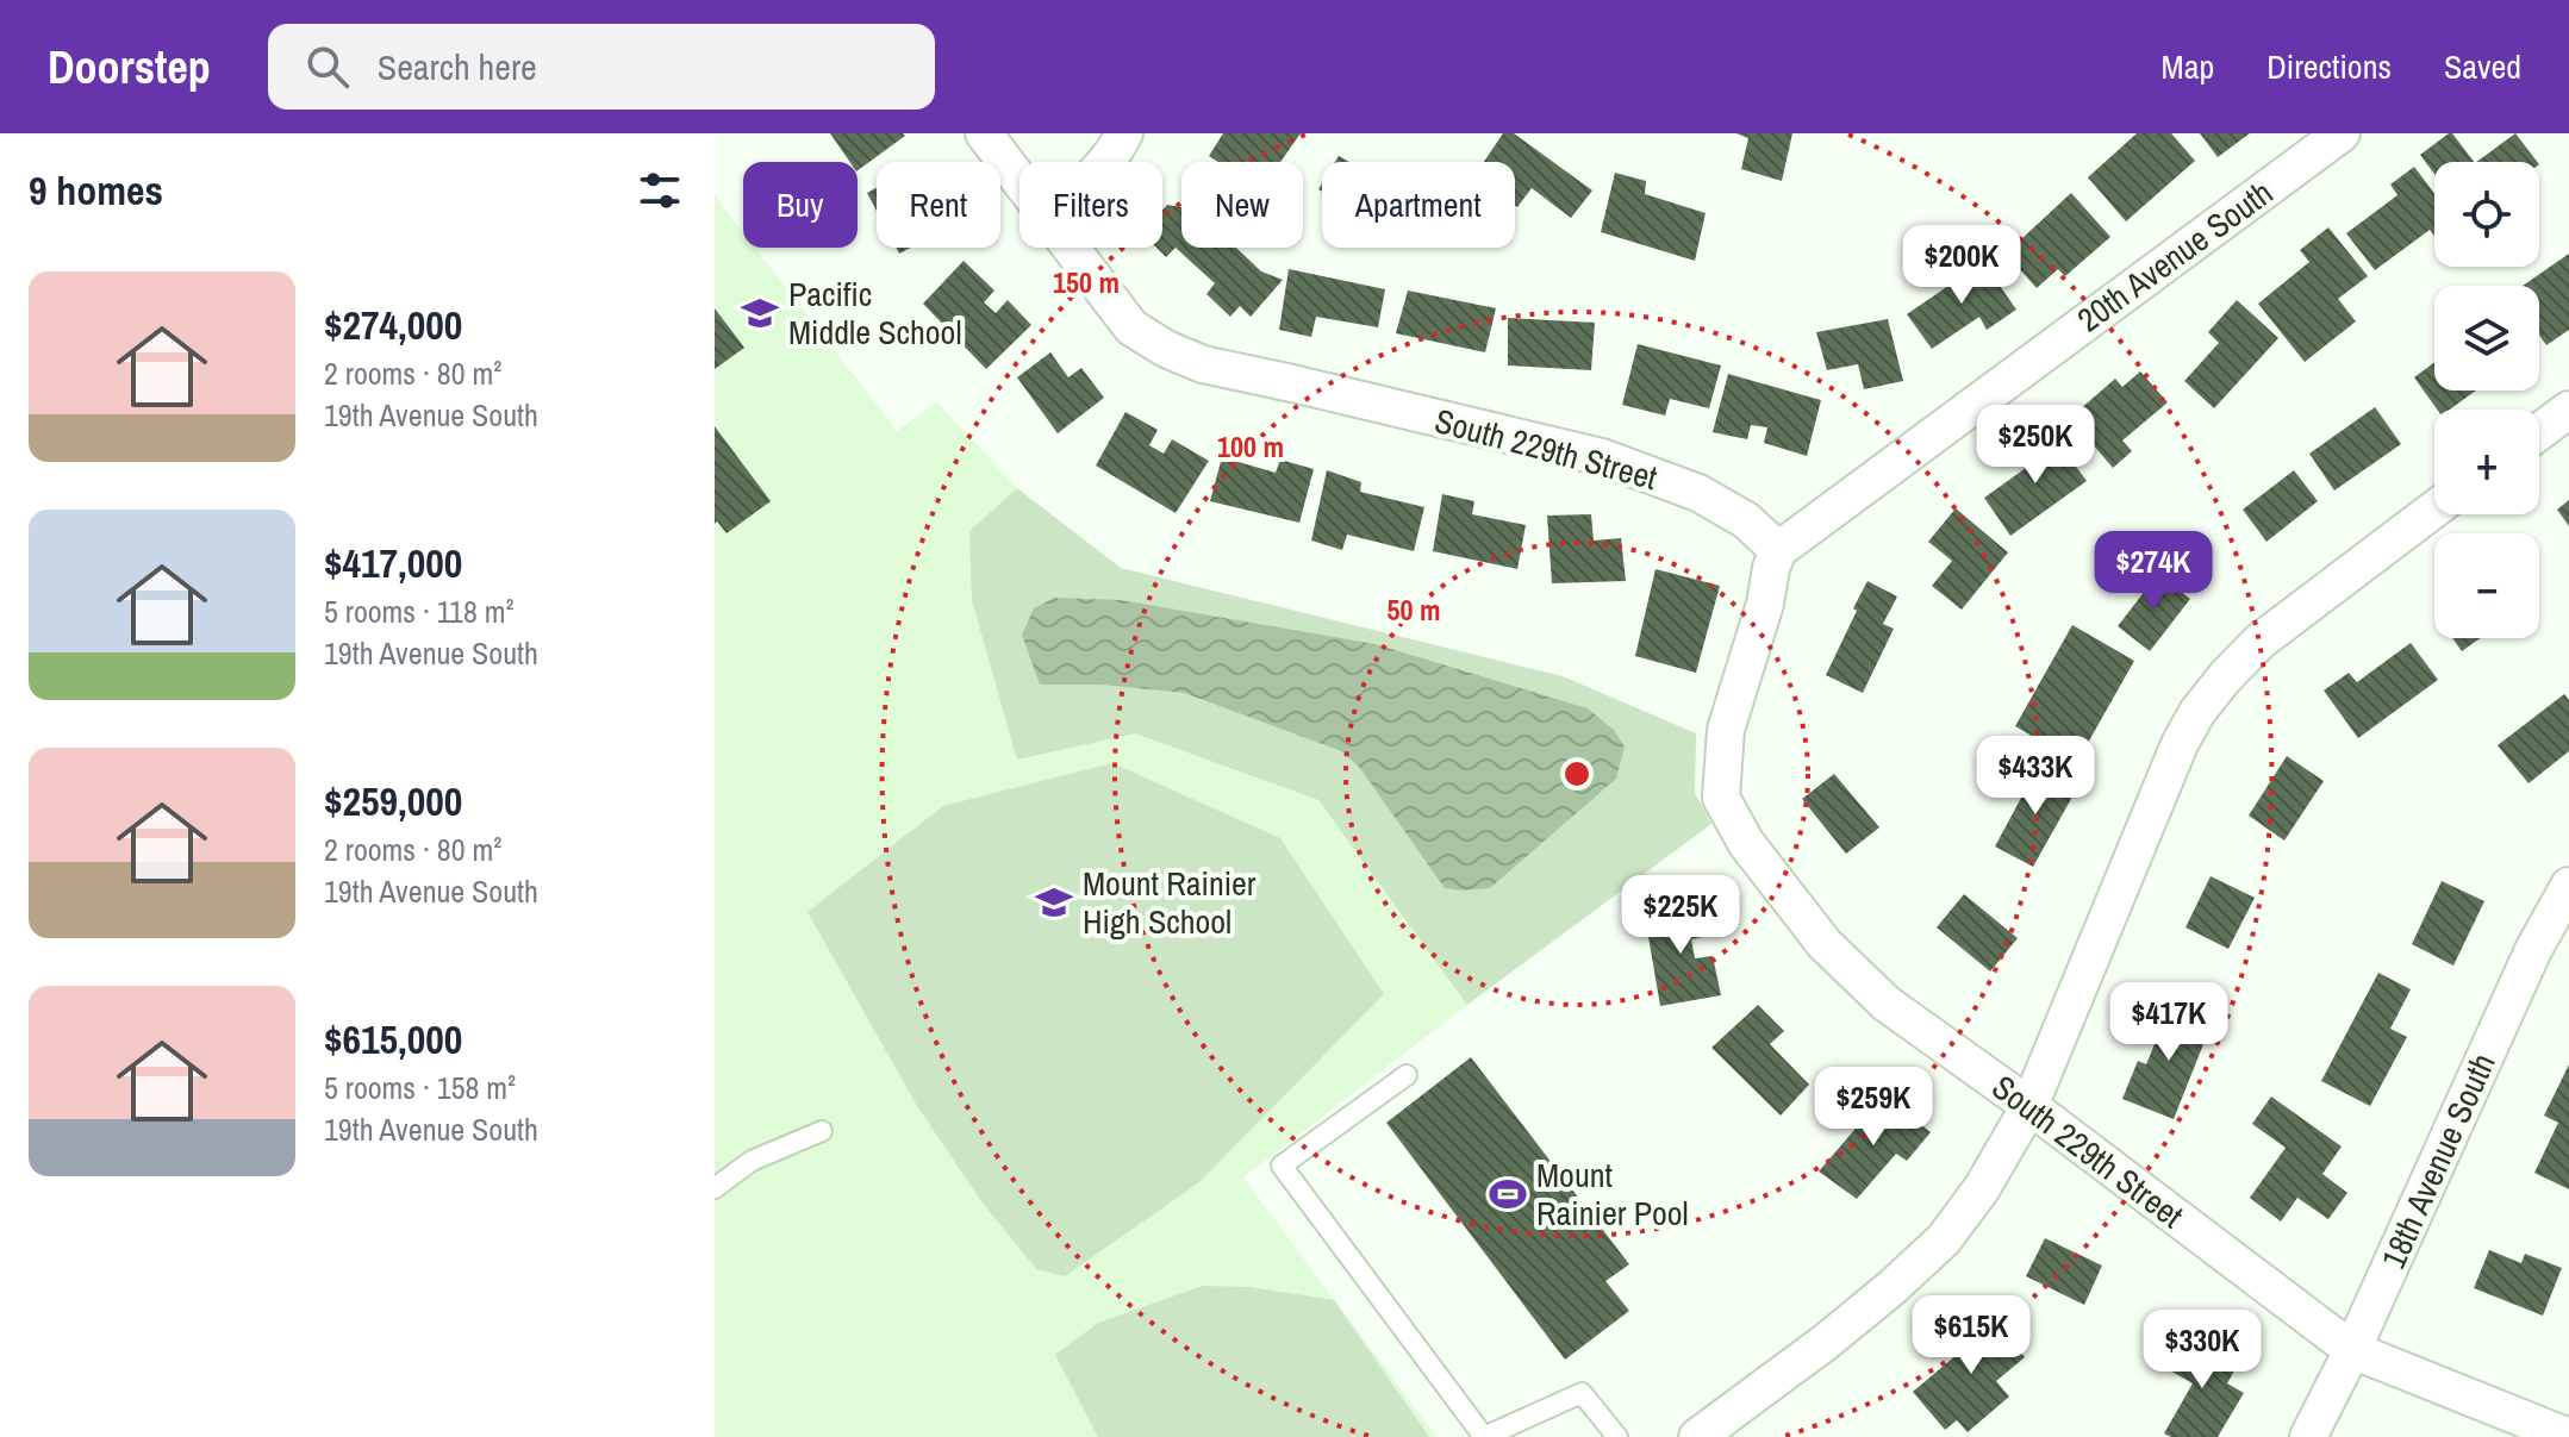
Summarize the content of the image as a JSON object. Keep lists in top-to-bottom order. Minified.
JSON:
{"streets":{"street":["20th Avenue South","South 229th Street","18th Avenue South"]},"crossings":[["20th Avenue South","South 229th Street"],["South 229th Street","18th Avenue South"]],"places":{"school or university":["Pacific Middle School","Mount Rainier High School"],"sports":["Mount Rainier Pool"]},"page":{"header":"Doorstep","search":"Search here","nav":["Map","Directions","Saved"],"heading":"9 homes","map_buttons":["+","−"],"chip":["Buy","Rent","Filters","New","Apartment"],"price":["$200K","$250K","$274K","$433K","$225K","$417K","$259K","$615K","$330K"],"list":[{"name":"$274,000","note":"2 rooms · 80 m² · 19th Avenue South"},{"name":"$417,000","note":"5 rooms · 118 m² · 19th Avenue South"},{"name":"$259,000","note":"2 rooms · 80 m² · 19th Avenue South"},{"name":"$615,000","note":"5 rooms · 158 m² · 19th Avenue South"}]},"rings":["150 m","100 m","50 m"]}
